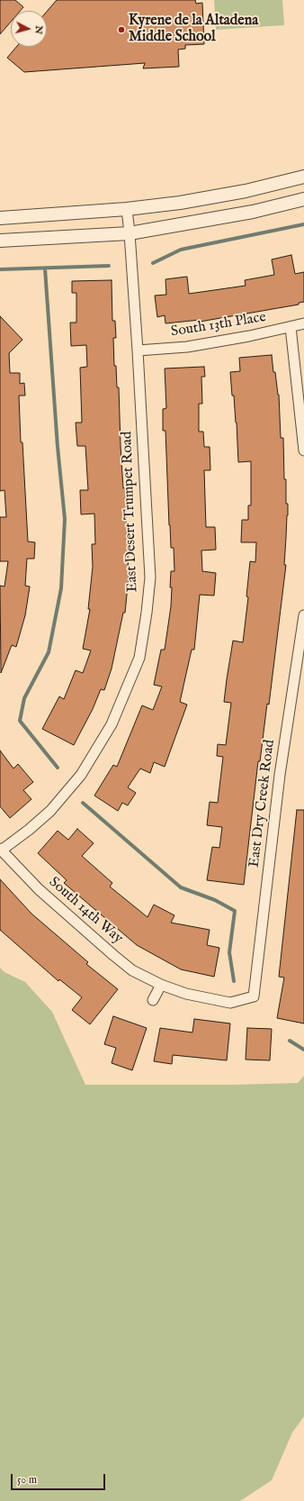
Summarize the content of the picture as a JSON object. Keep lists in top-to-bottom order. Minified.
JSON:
{"streets":{"street":["South 13th Place","East Desert Trumpet Road","East Dry Creek Road","South 14th Way"]},"crossings":[["South 13th Place","East Desert Trumpet Road"],["East Desert Trumpet Road","South 14th Way"],["East Dry Creek Road","South 14th Way"]],"places":["Kyrene de la Altadena Middle School"],"scale_bar":"50 m","north":"right"}
